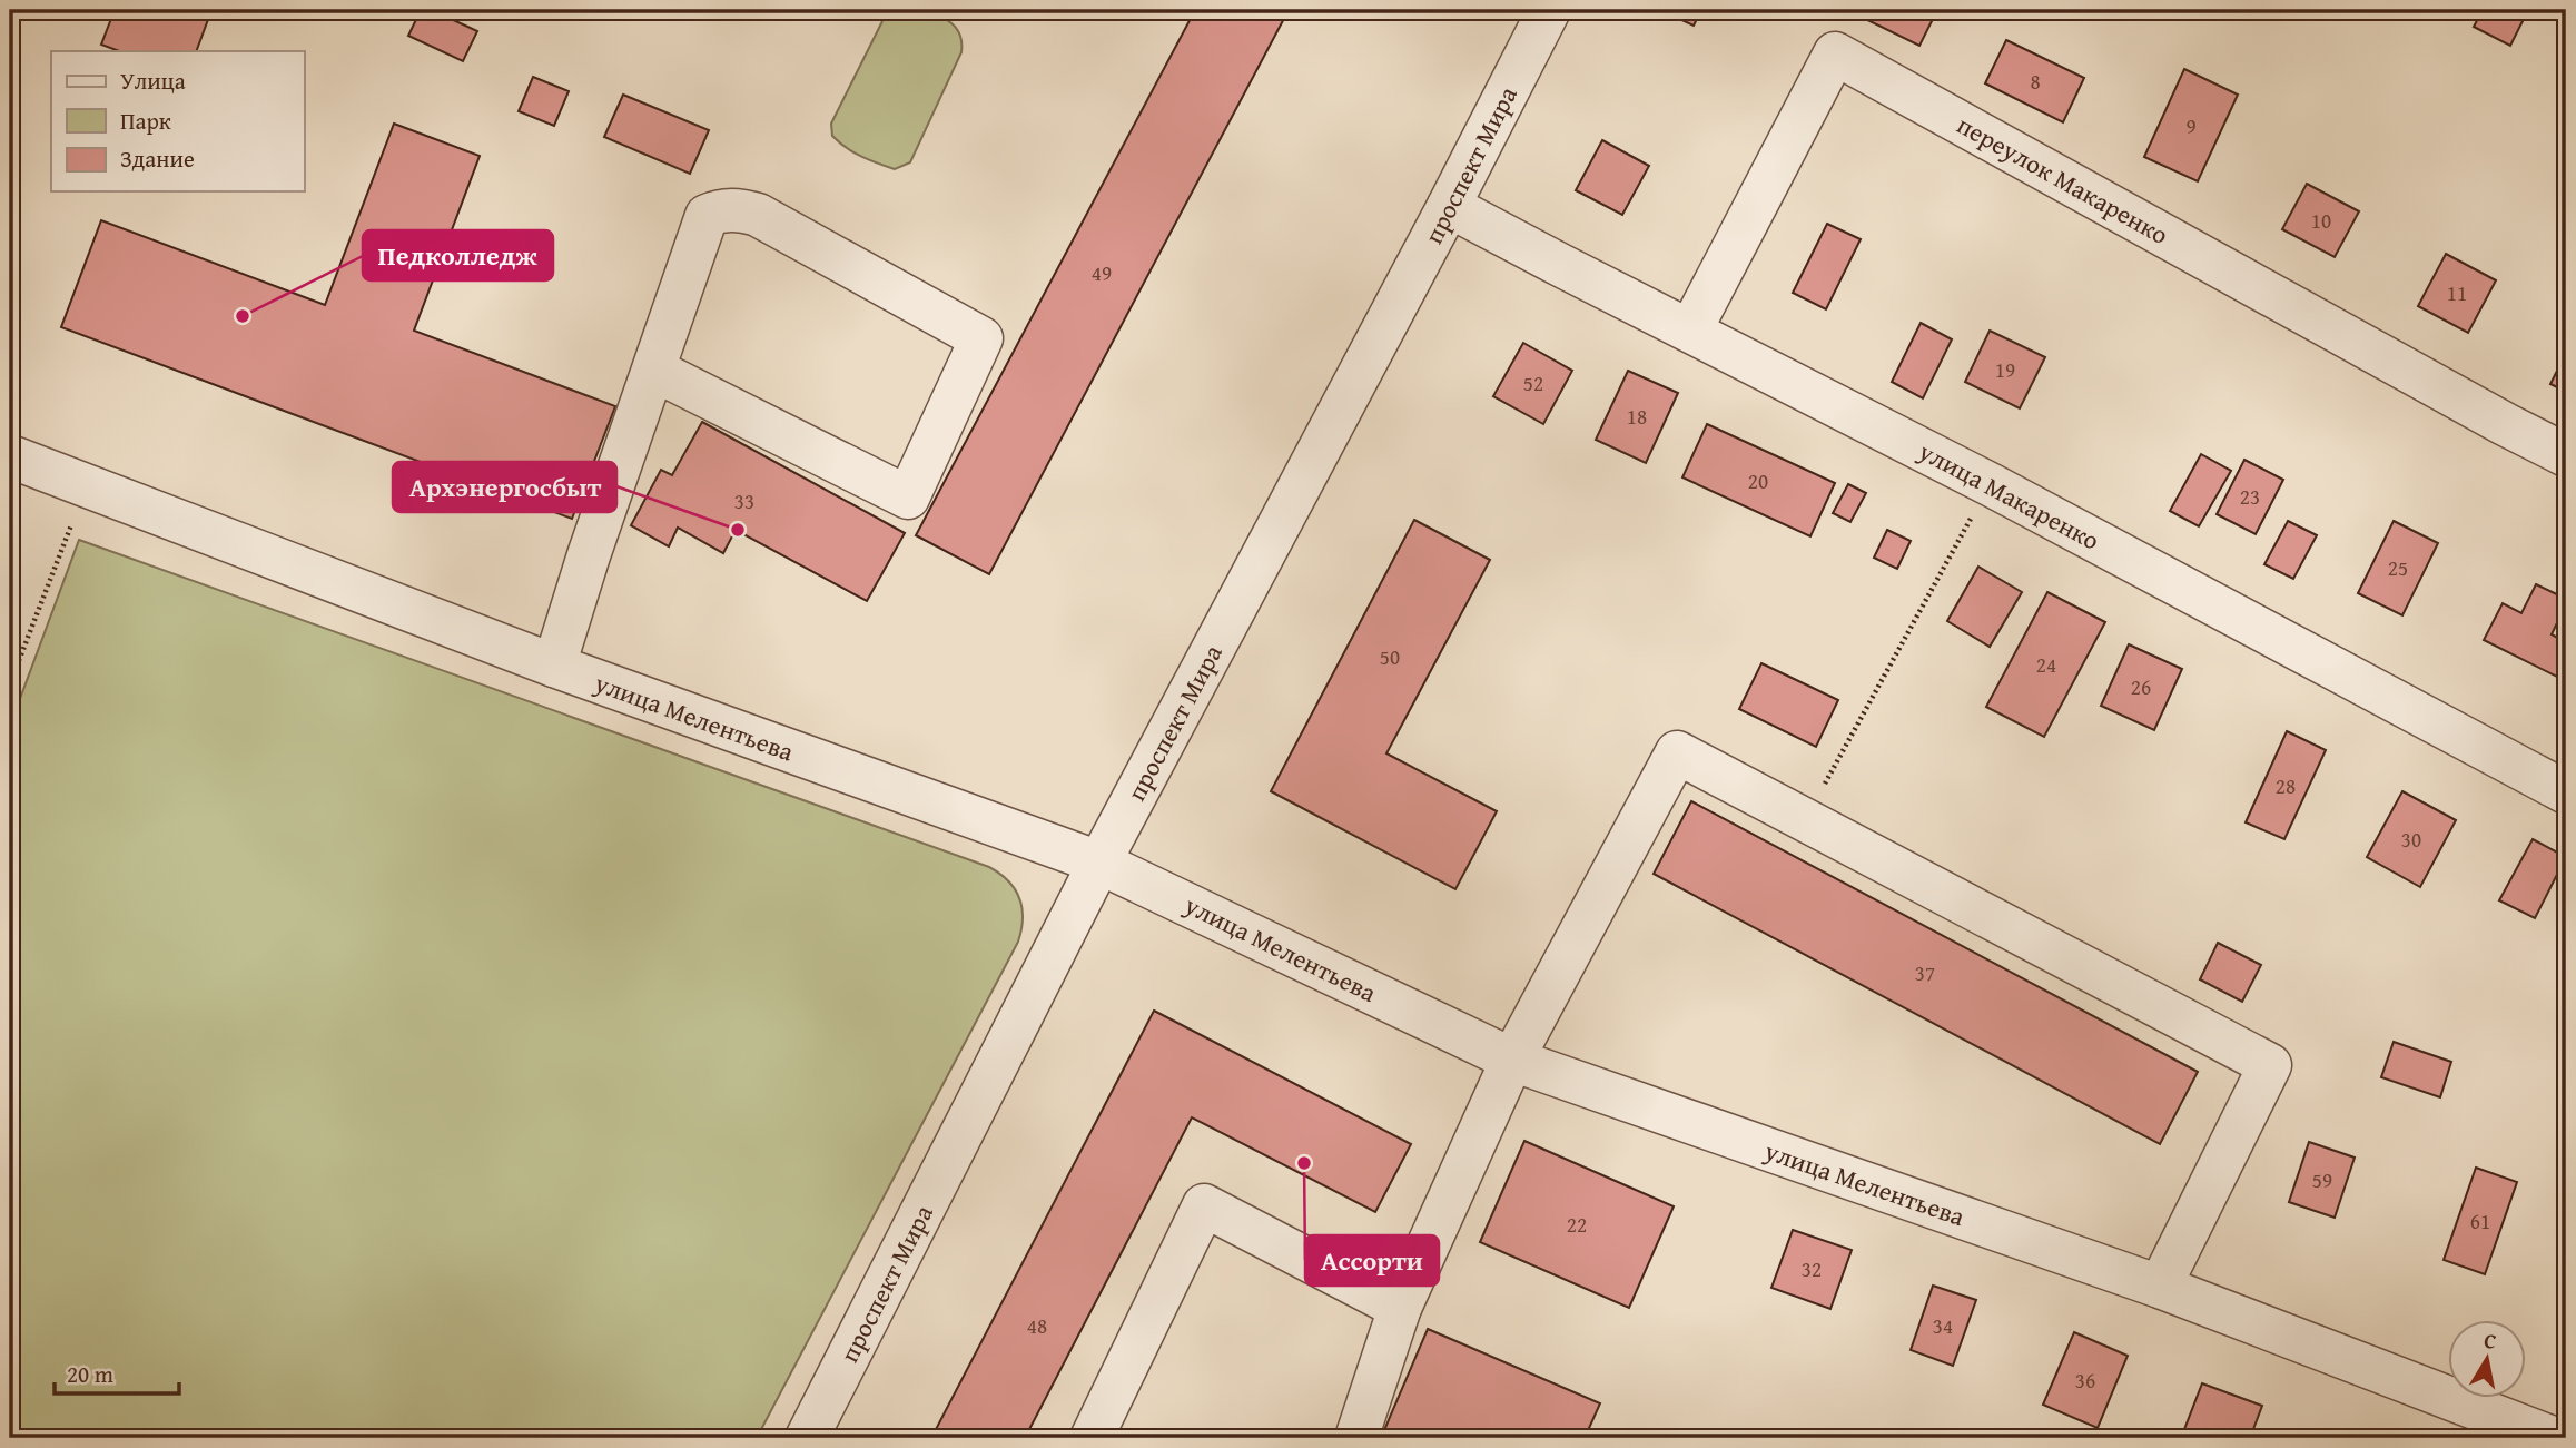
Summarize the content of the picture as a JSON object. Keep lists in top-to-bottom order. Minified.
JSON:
{"streets":{"street":["проспект Мира","переулок Макаренко","улица Макаренко","улица Мелентьева"]},"crossings":[["проспект Мира","улица Макаренко"],["проспект Мира","улица Мелентьева"],["переулок Макаренко","улица Макаренко"]],"places":["Педколледж","Архэнергосбыт","Ассорти"],"house_numbers":["8","9","10","49","11","19","52","18","20","23","33","25","50","24","26","28","30","37","59","61","22","32","48","34","36"],"legend":["Улица","Парк","Здание"],"scale_bar":"20 m","north":"top"}
